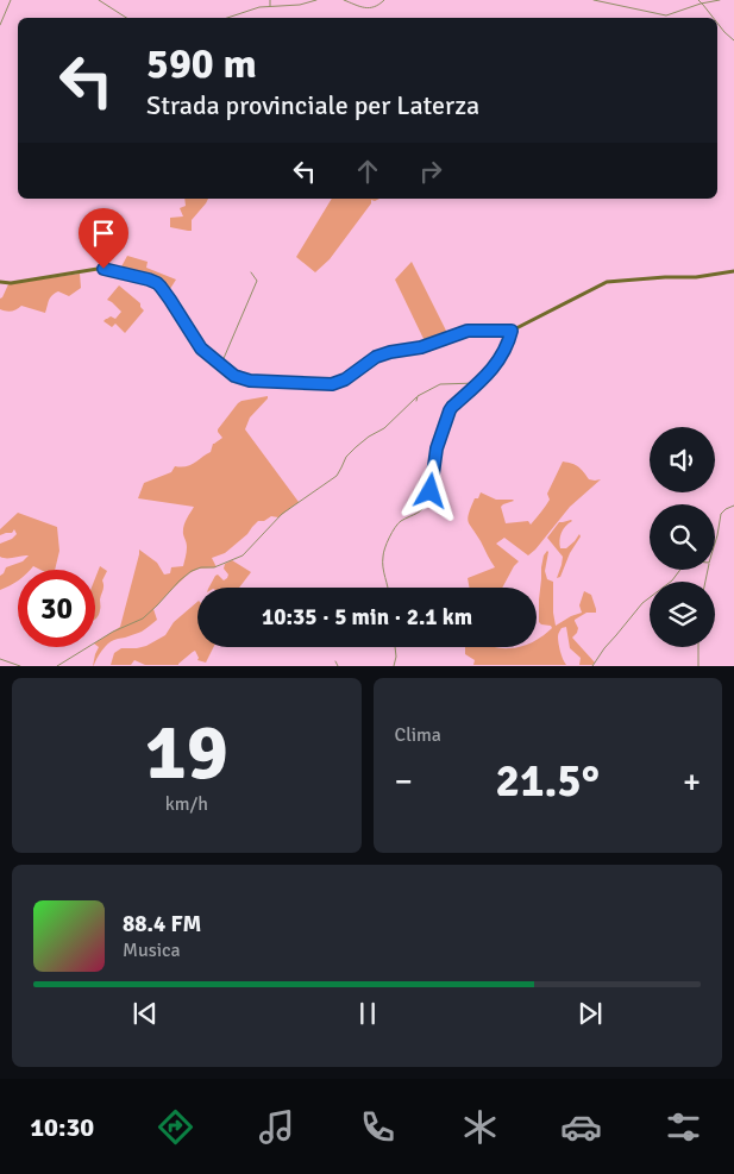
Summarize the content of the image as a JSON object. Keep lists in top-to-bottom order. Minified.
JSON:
{"page":{"turn":["590 m","Strada provinciale per Laterza"],"limit":"30","trip":"10:35 · 5 min · 2.1 km","tile":[["19","km/h"],"Clima"],"heat":["−","21.5°","+"],"song":["88.4 FM","Musica"],"tabs":"10:30"}}
